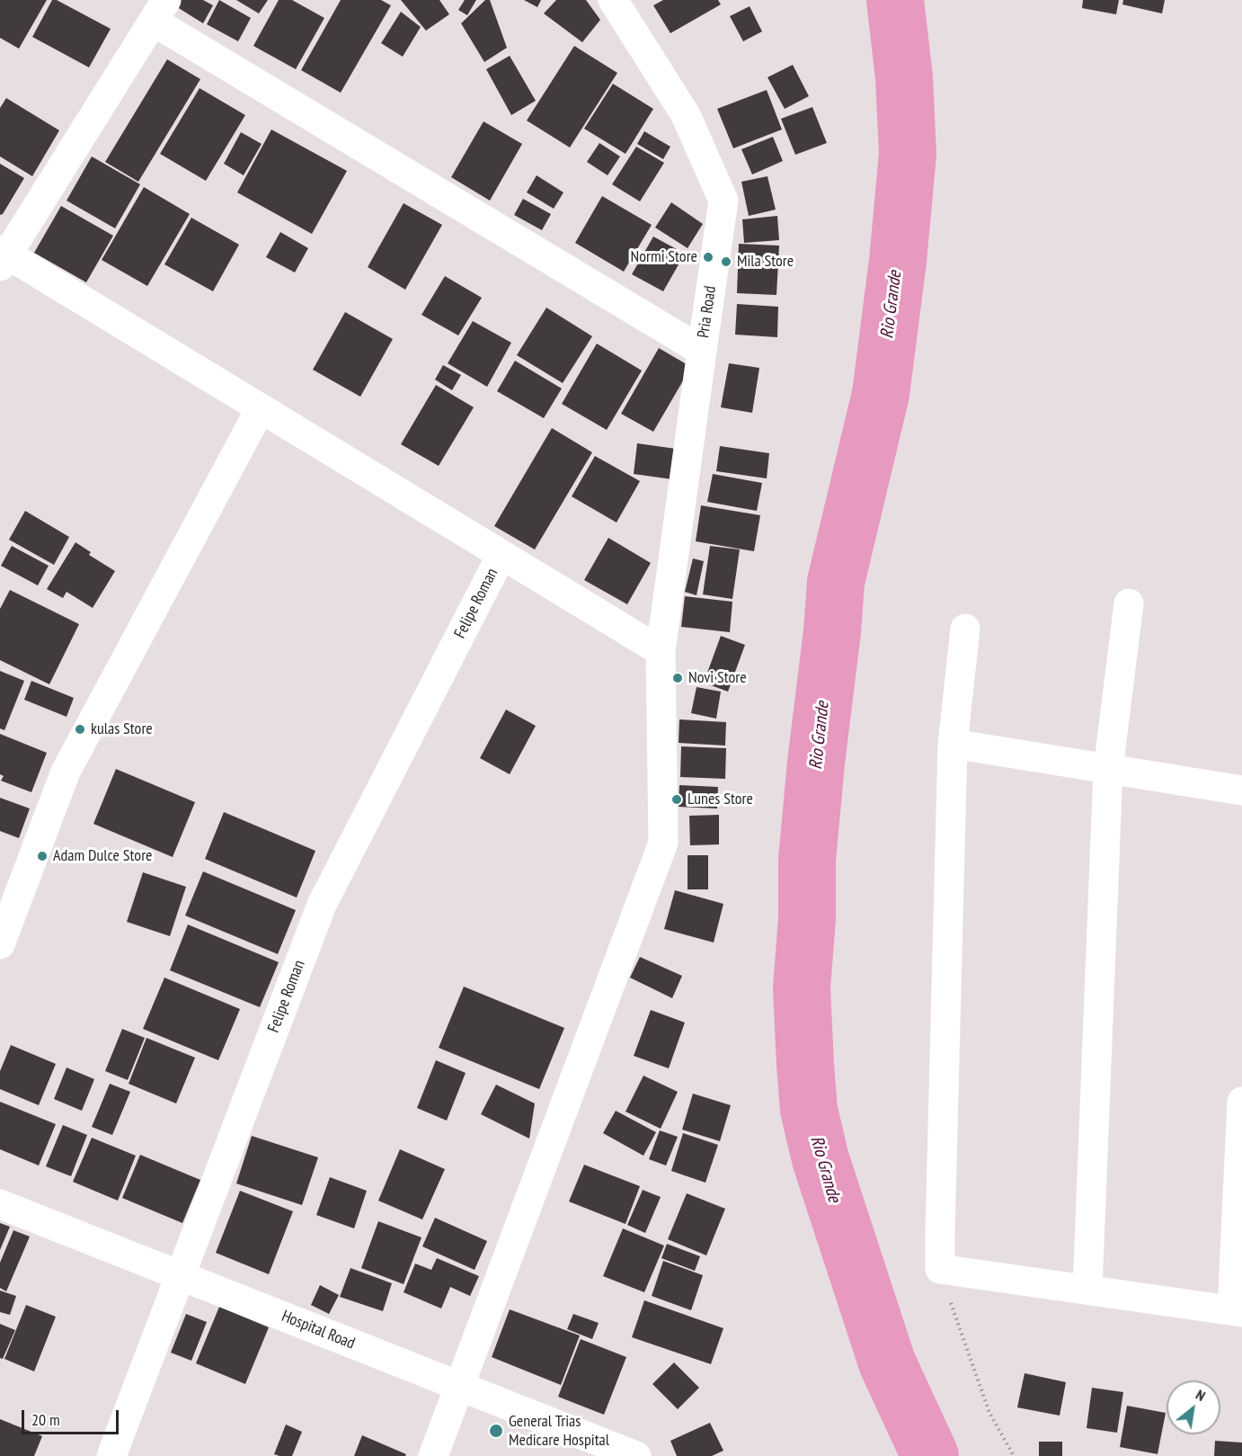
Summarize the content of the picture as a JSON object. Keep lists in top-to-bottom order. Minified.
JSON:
{"streets":{"street":["Pria Road","Felipe Roman","Hospital Road"]},"crossings":[["Pria Road","Hospital Road"],["Felipe Roman","Hospital Road"]],"water":["Rio Grande"],"places":["Normi Store","Mila Store","Novi Store","kulas Store","Lunes Store","Adam Dulce Store","General Trias Medicare Hospital"],"scale_bar":"20 m","north":"top right"}
